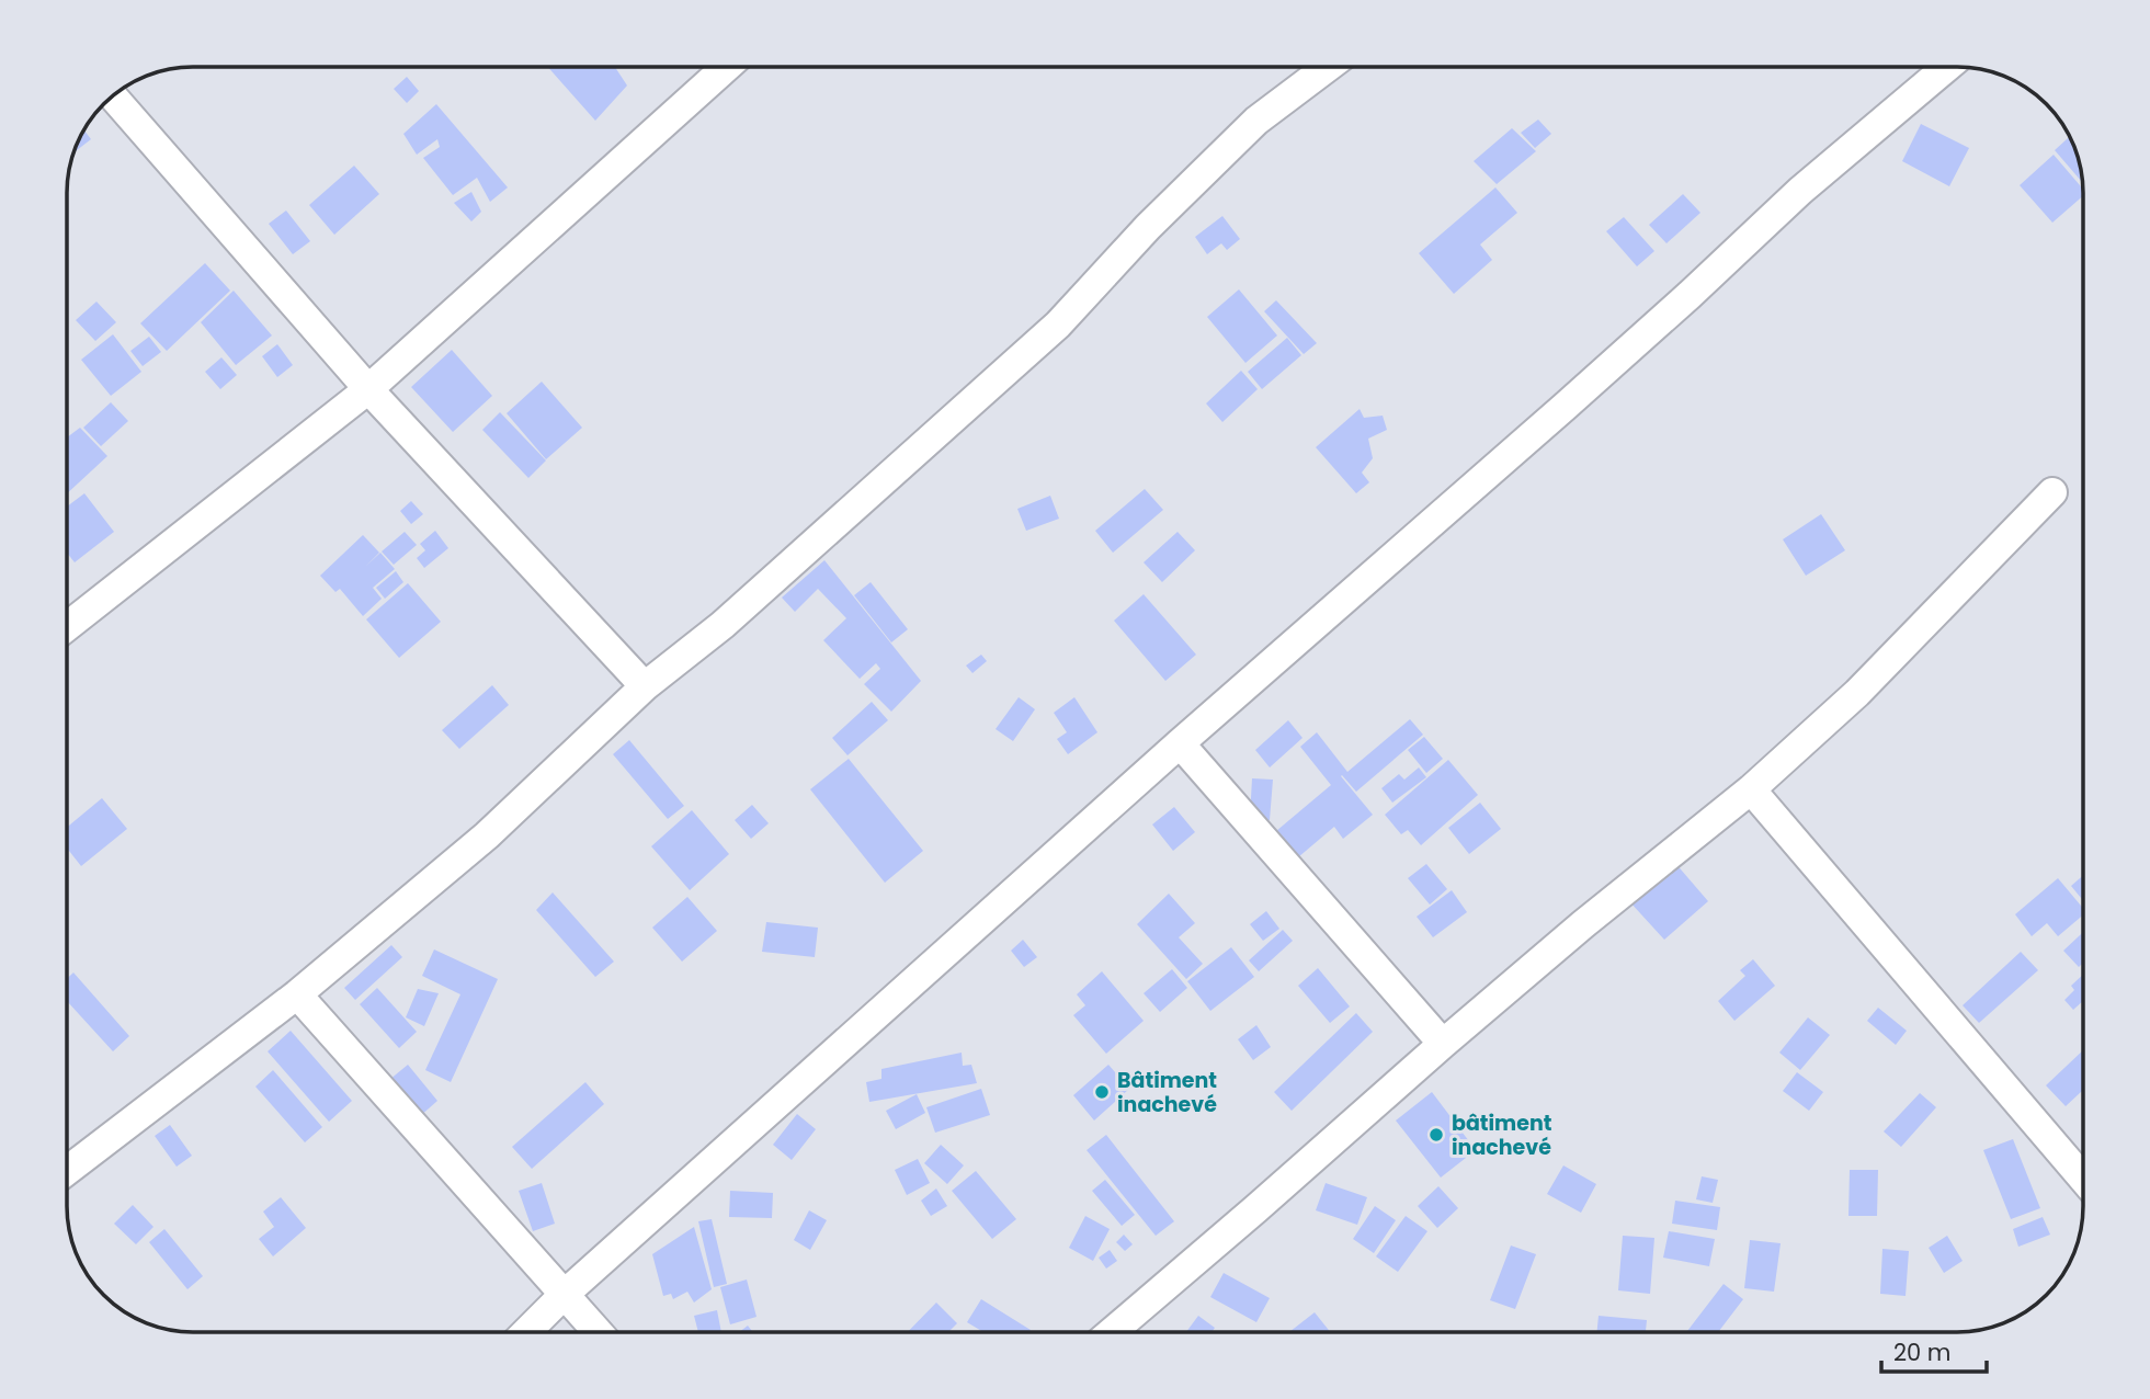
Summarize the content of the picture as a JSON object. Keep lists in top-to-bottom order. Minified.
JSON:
{"places":["Bâtiment inachevé","bâtiment inachevé"],"scale_bar":"20 m"}
